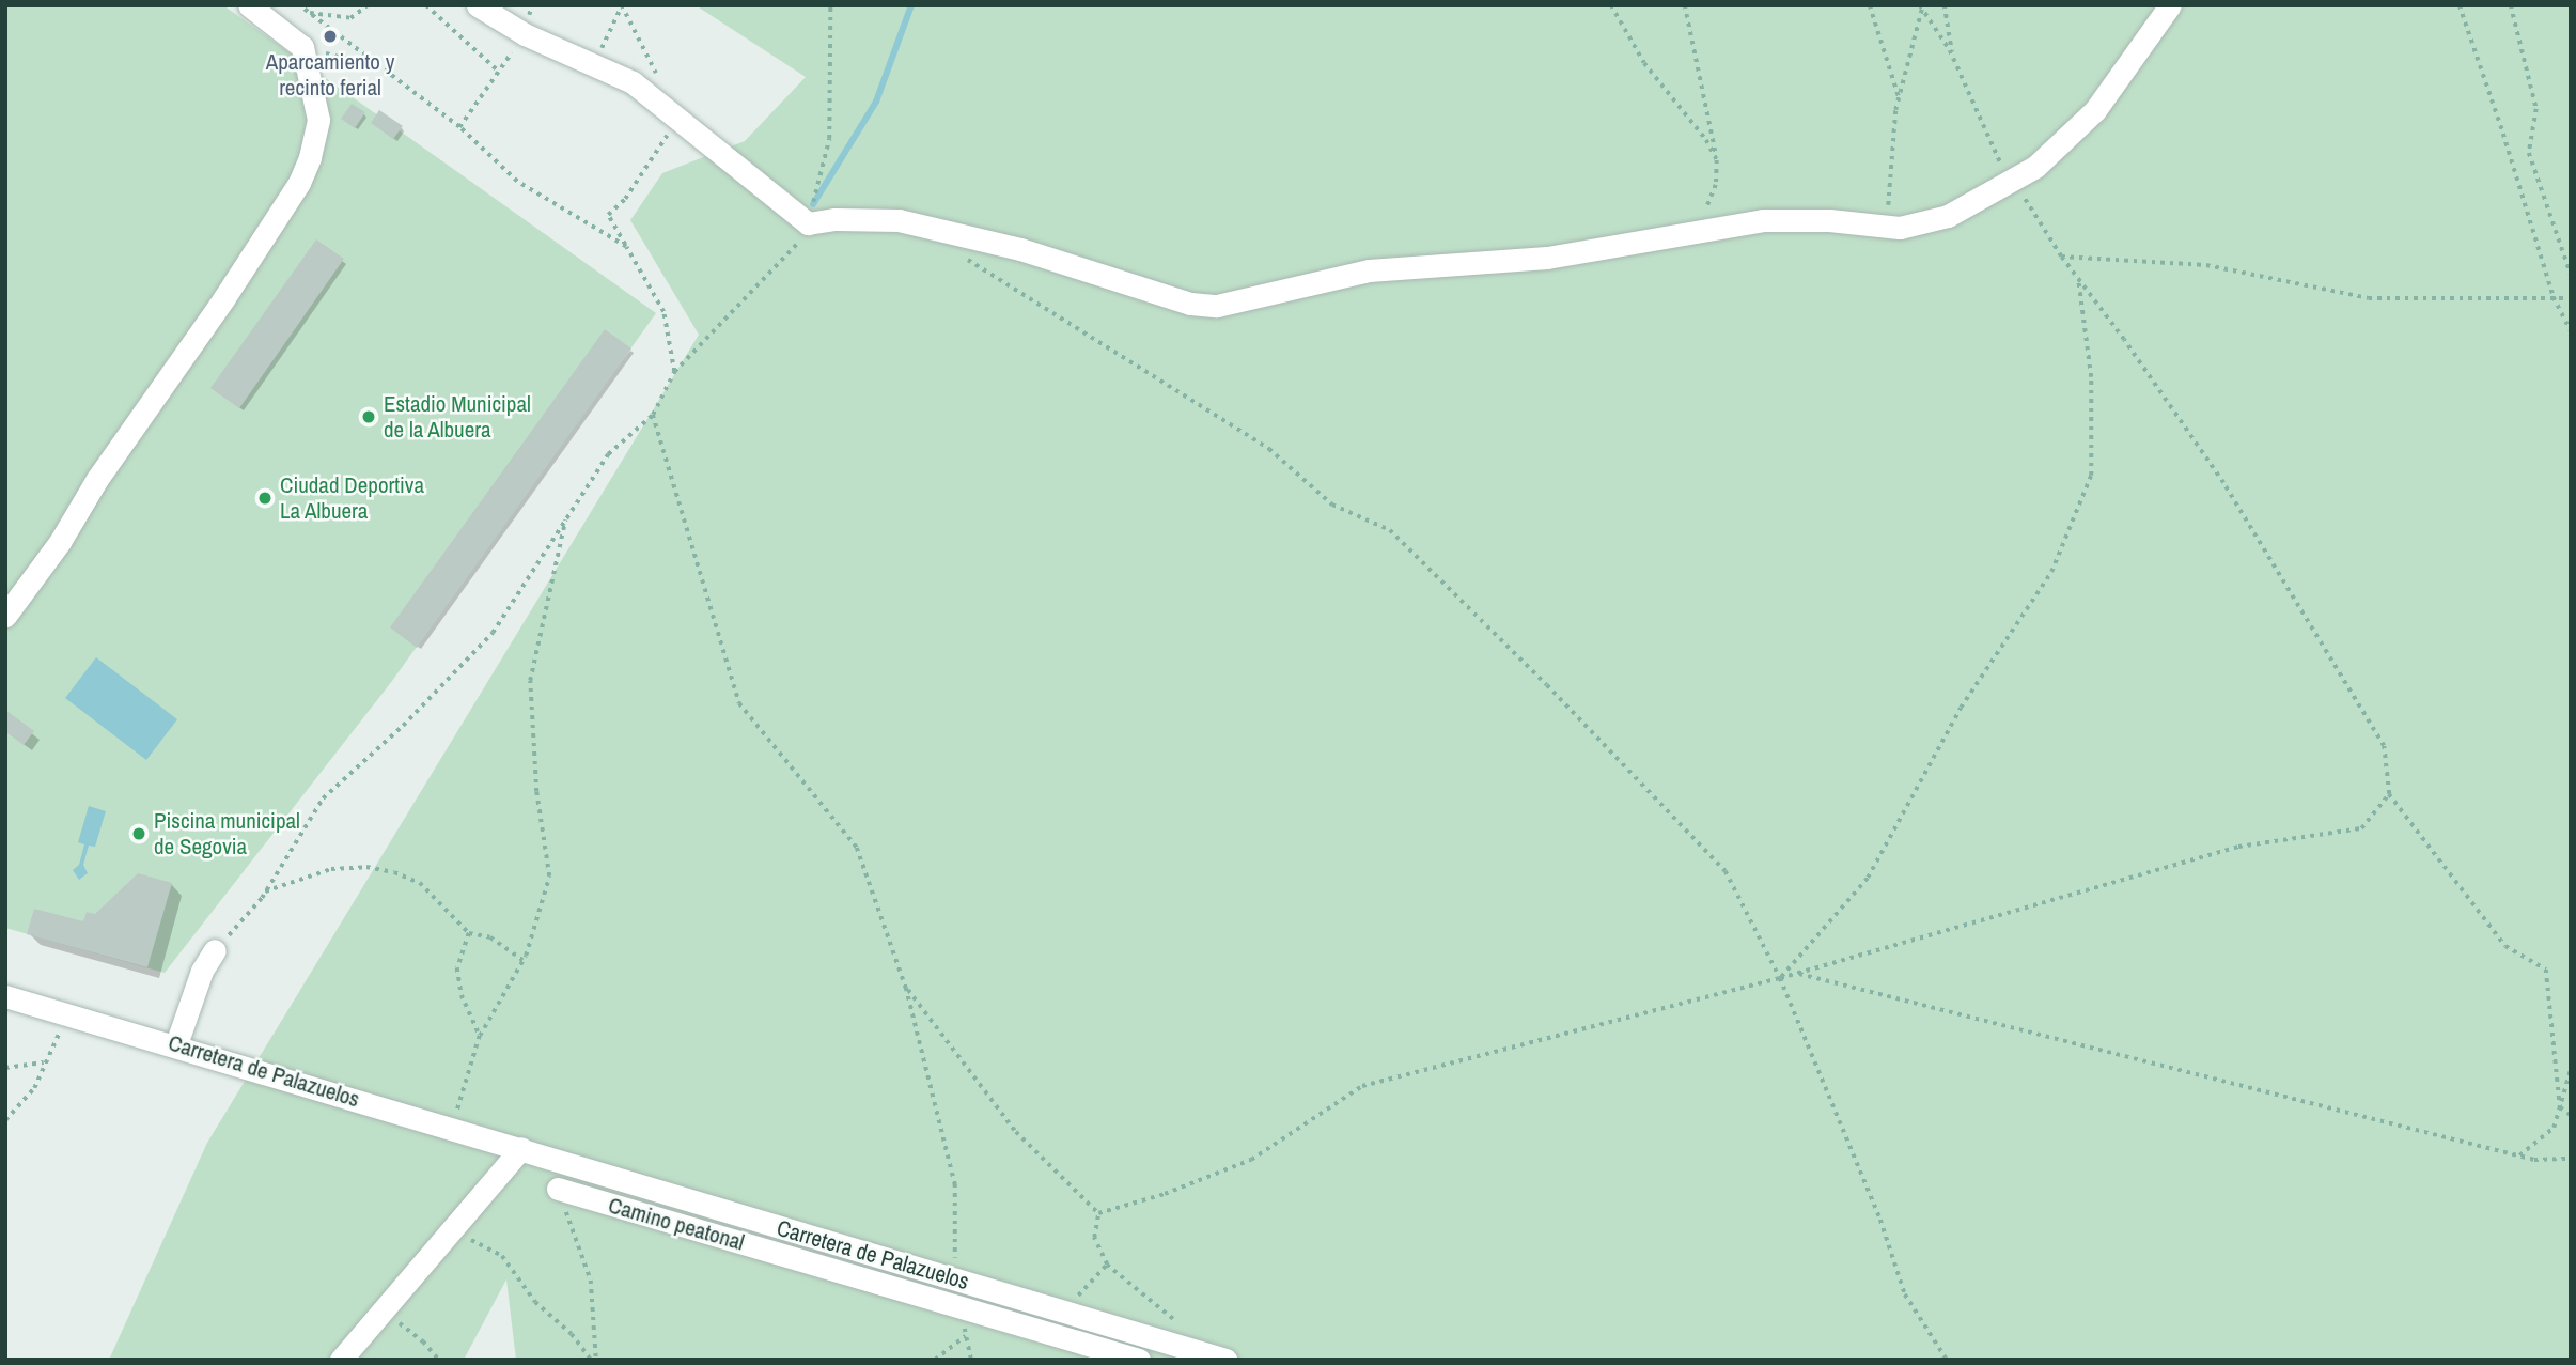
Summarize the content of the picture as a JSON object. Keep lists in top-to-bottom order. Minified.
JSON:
{"streets":{"street":["Carretera de Palazuelos","Camino peatonal"]},"places":["Aparcamiento y recinto ferial","Estadio Municipal de la Albuera","Ciudad Deportiva La Albuera","Piscina municipal de Segovia"]}
